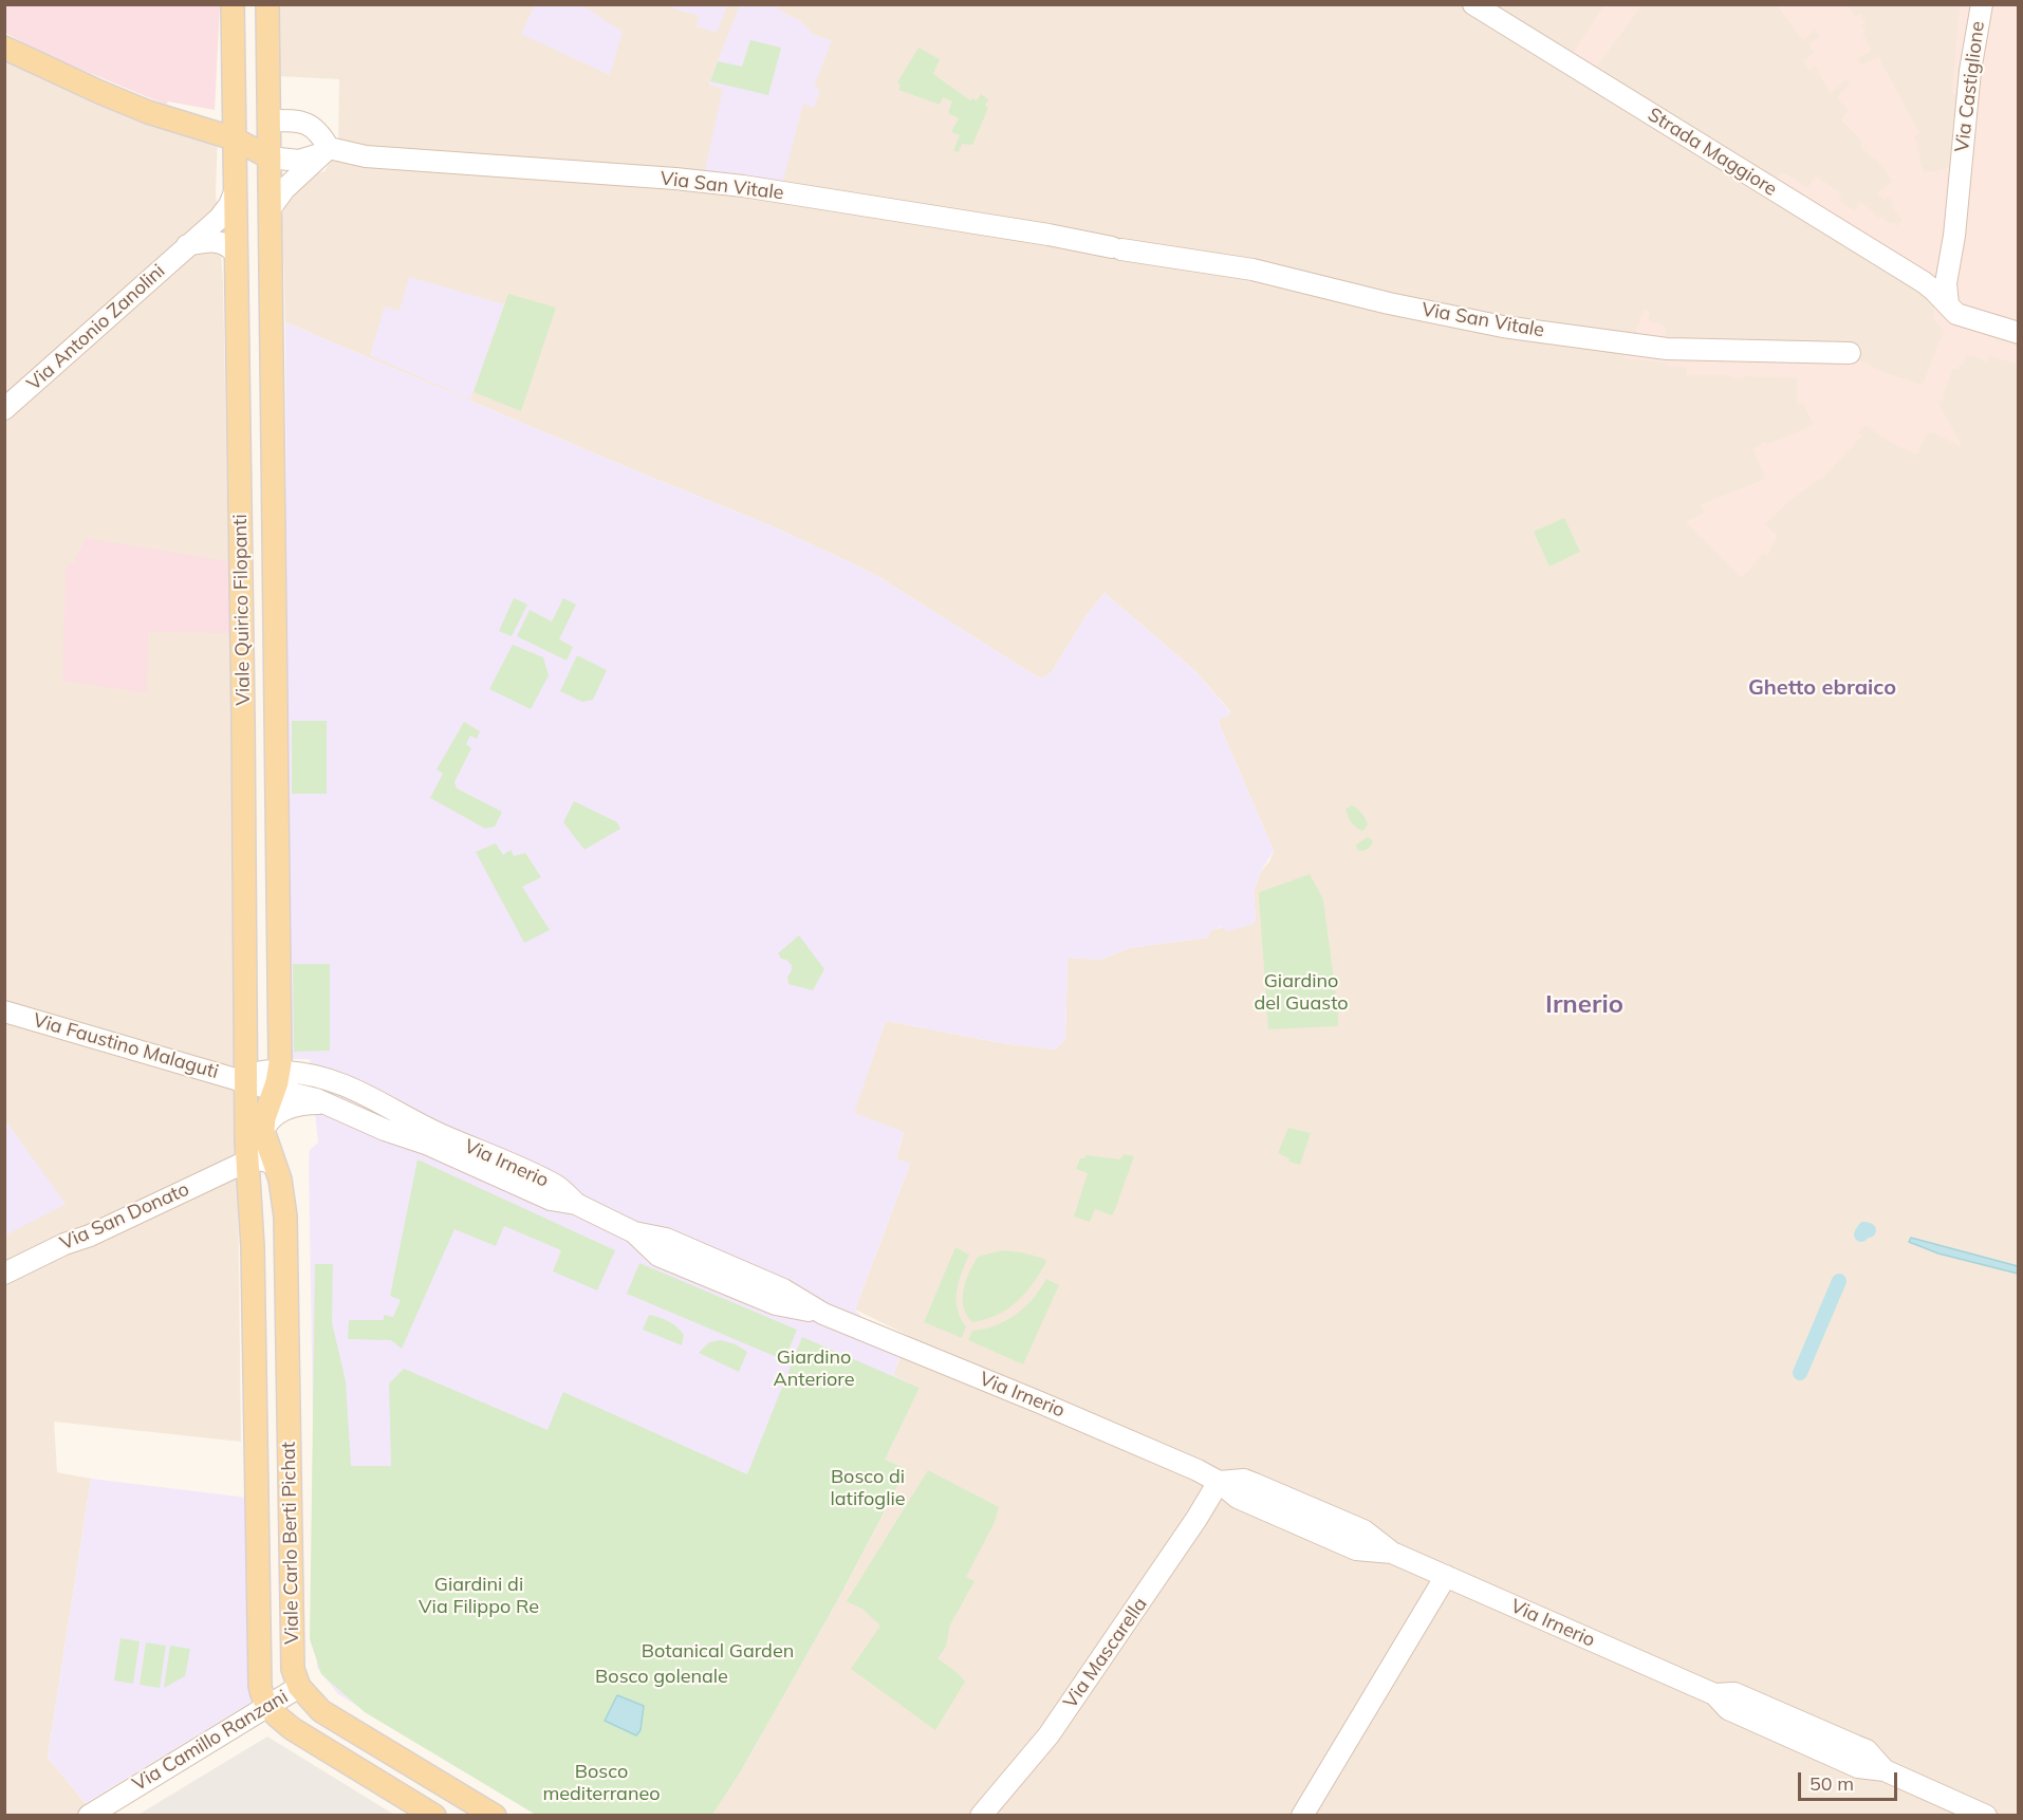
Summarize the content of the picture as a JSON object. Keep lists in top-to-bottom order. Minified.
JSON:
{"streets":{"main road":["Viale Quirico Filopanti","Viale Carlo Berti Pichat"],"street":["Via Castiglione","Strada Maggiore","Via San Vitale","Via Antonio Zanolini","Via Faustino Malaguti","Via Irnerio","Via San Donato","Via Mascarella","Via Camillo Ranzani"]},"crossings":[["Via Castiglione","Strada Maggiore"],["Via Antonio Zanolini","Viale Quirico Filopanti"],["Viale Quirico Filopanti","Via Faustino Malaguti"],["Viale Quirico Filopanti","Via San Donato"],["Viale Quirico Filopanti","Viale Carlo Berti Pichat"],["Via Irnerio","Via Mascarella"],["Via San Donato","Viale Carlo Berti Pichat"],["Viale Carlo Berti Pichat","Via Camillo Ranzani"]],"districts":["Ghetto ebraico","Irnerio"],"parks":["Giardino del Guasto","Giardino Anteriore","Bosco di latifoglie","Giardini di Via Filippo Re","Botanical Garden","Bosco golenale","Bosco mediterraneo"],"scale_bar":"50 m"}
